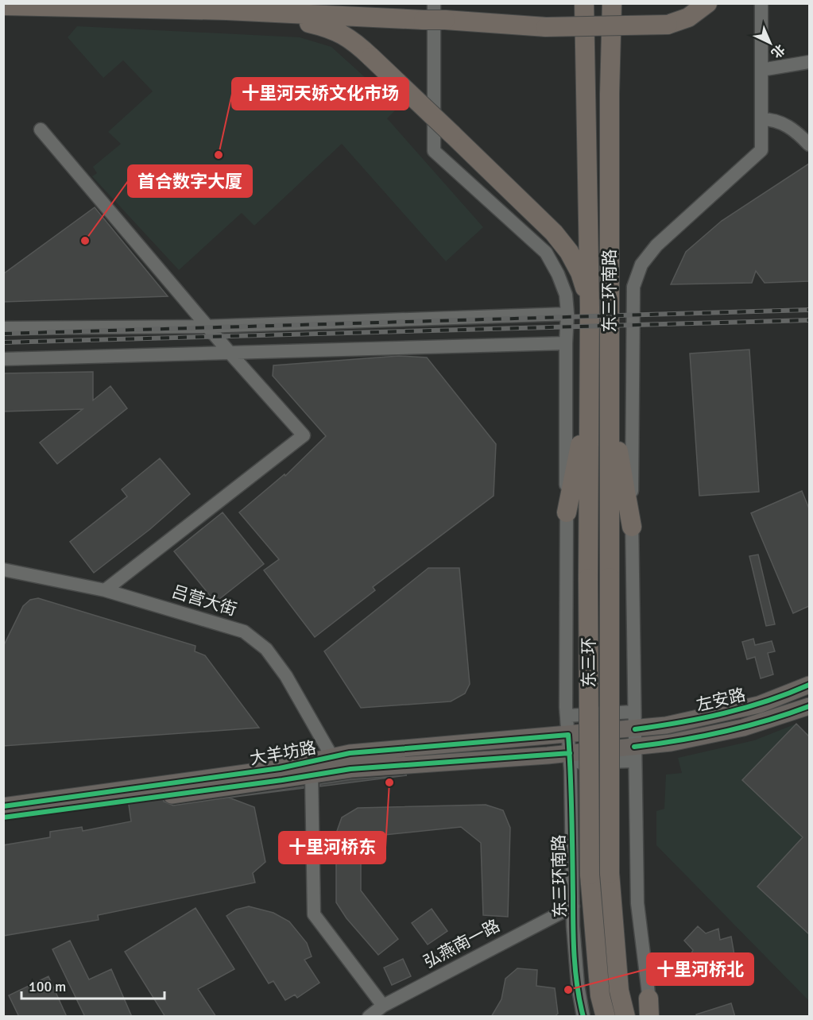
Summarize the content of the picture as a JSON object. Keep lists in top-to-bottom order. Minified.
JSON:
{"streets":{"highway":["东三环南路","东三环"],"main road":["左安路","大羊坊路"],"street":["吕营大街","弘燕南一路"]},"crossings":[["东三环南路","东三环"],["东三环南路","左安路"],["东三环南路","大羊坊路"],["东三环南路","弘燕南一路"],["吕营大街","大羊坊路"],["左安路","大羊坊路"]],"places":["十里河天娇文化市场","首合数字大厦","十里河桥东","十里河桥北"],"scale_bar":"100 m","north":"bottom right"}
